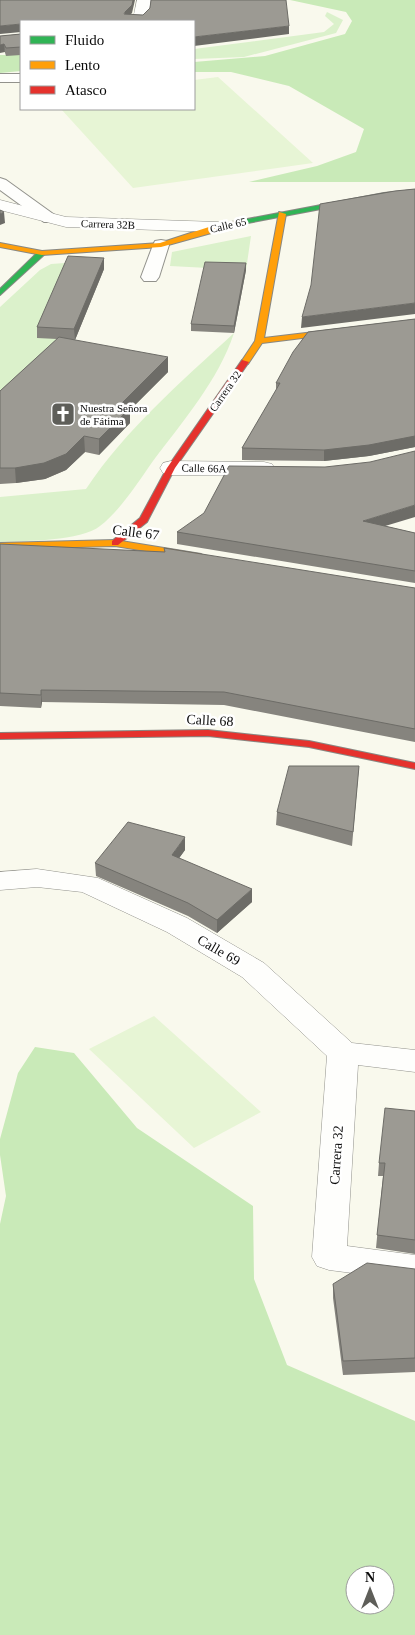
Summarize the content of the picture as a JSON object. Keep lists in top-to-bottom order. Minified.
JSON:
{"streets":{"street":["Carrera 32B","Calle 65","Carrera 32","Calle 66A","Calle 67","Calle 68","Calle 69"]},"crossings":[["Carrera 32B","Calle 65"],["Calle 65","Carrera 32"],["Carrera 32","Calle 66A"],["Carrera 32","Calle 67"],["Carrera 32","Calle 69"]],"places":{"church":["Nuestra Señora de Fátima"]},"legend":["Fluido","Lento","Atasco"],"north":"top"}
